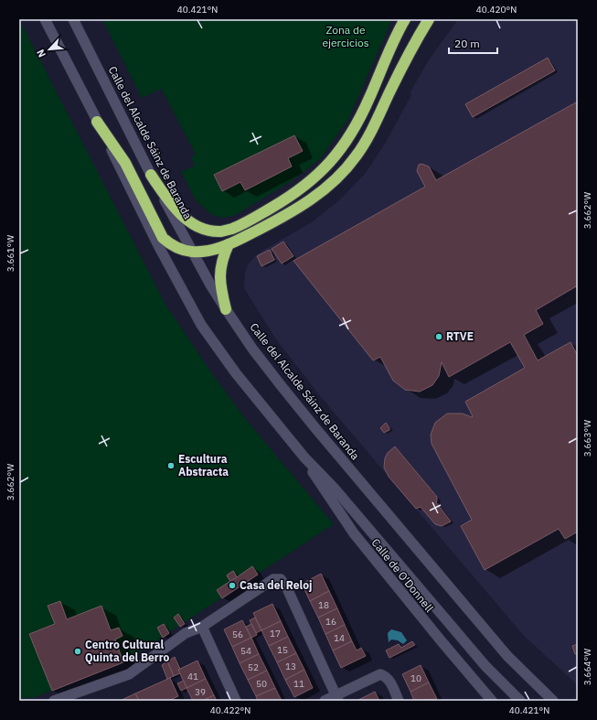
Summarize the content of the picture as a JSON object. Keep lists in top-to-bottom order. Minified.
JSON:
{"streets":{"street":["Calle del Alcalde Sáinz de Baranda","Calle de O'Donnell"]},"parks":["Zona de ejercicios"],"places":["RTVE","Escultura Abstracta","Casa del Reloj","Centro Cultural Quinta del Berro"],"house_numbers":["18","16","17","56","14","15","54","13","52","41","10","50","11","39"],"scale_bar":"20 m","north":"bottom left","coordinates":["40.421°N","40.420°N","3.662°W","3.661°W","3.663°W","3.664°W","40.422°N"]}
